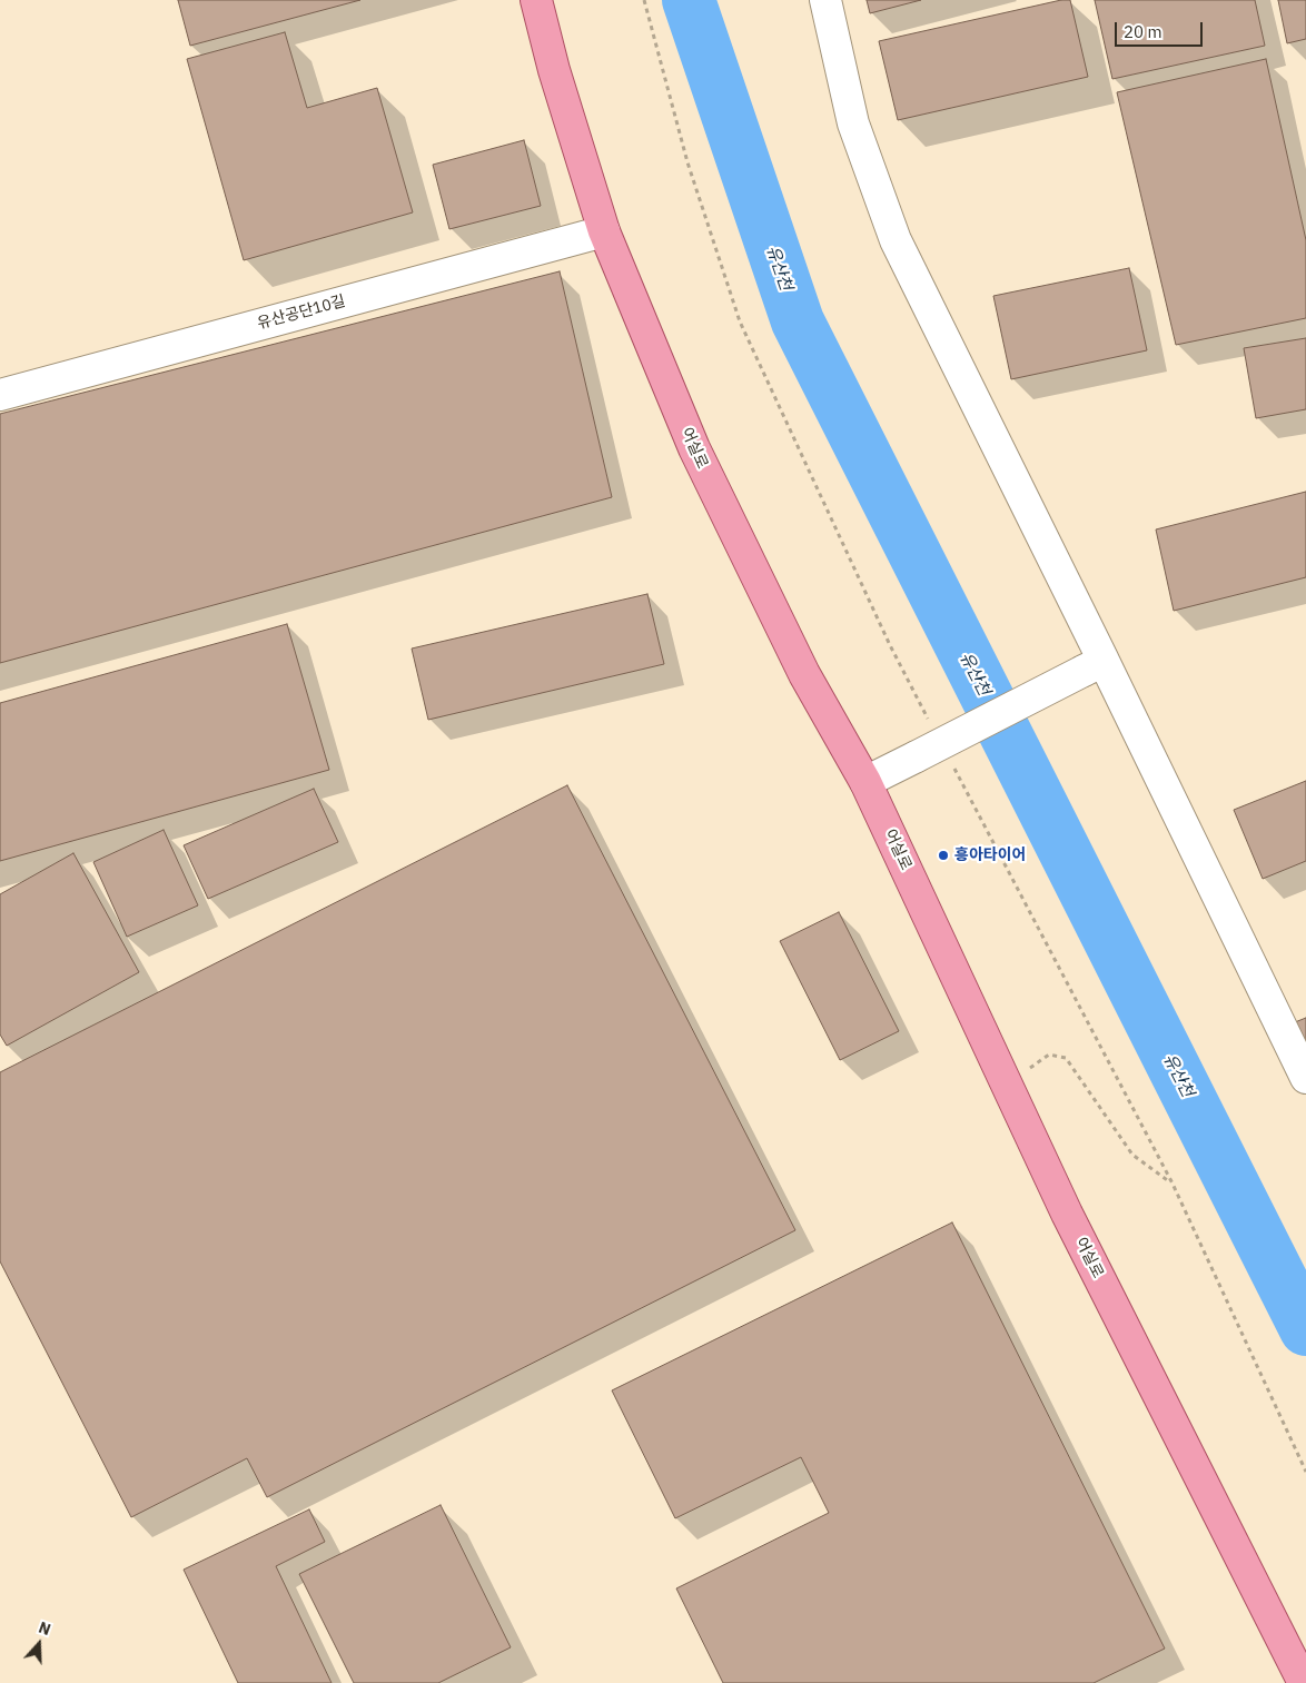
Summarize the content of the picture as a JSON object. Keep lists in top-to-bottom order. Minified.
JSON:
{"streets":{"main road":["어실로"],"street":["유산공단10길"]},"crossings":[["유산공단10길","어실로"]],"water":["유산천"],"places":["흥아타이어"],"scale_bar":"20 m","north":"top"}
